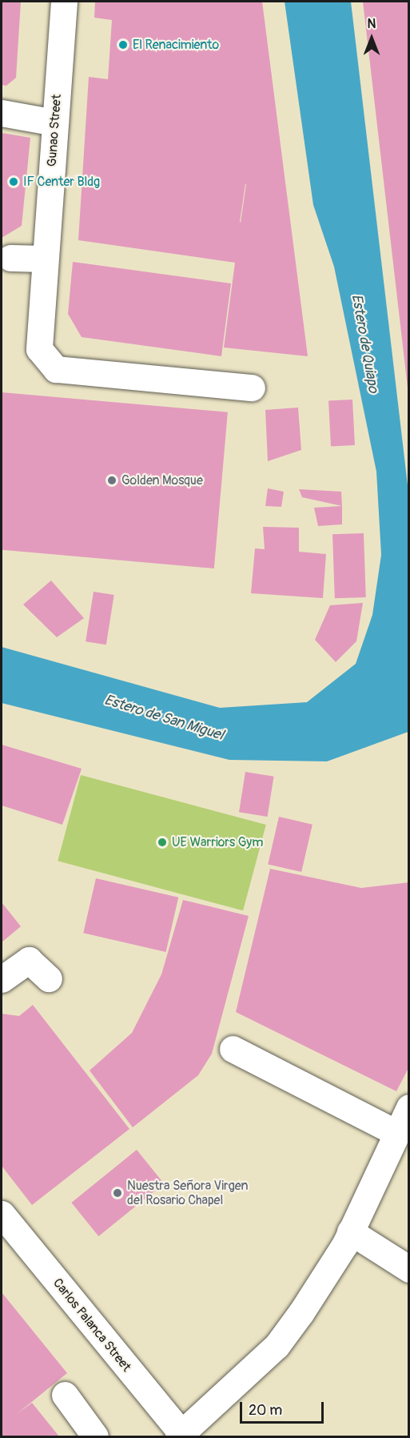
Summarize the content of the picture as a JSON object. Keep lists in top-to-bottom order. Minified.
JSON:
{"streets":{"street":["Gunao Street","Carlos Palanca Street"]},"water":["Estero de Quiapo","Estero de San Miguel"],"places":["El Renacimiento","IF Center Bldg","Golden Mosque","UE Warriors Gym","Nuestra Señora Virgen del Rosario Chapel"],"scale_bar":"20 m","north":"top"}
